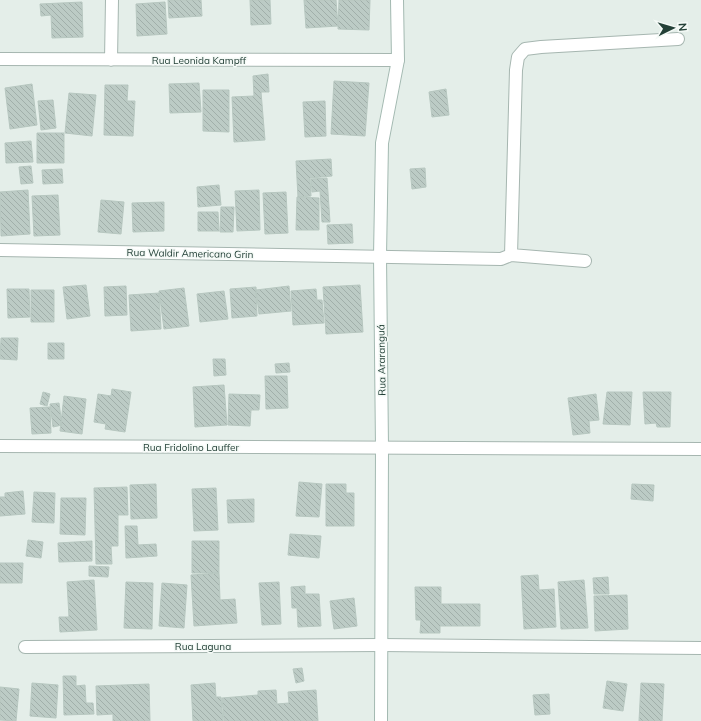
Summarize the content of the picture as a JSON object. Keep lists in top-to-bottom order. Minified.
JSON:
{"streets":{"street":["Rua Leonida Kampff","Rua Waldir Americano Grin","Rua Araranguá","Rua Fridolino Lauffer","Rua Laguna"]},"crossings":[["Rua Leonida Kampff","Rua Araranguá"],["Rua Waldir Americano Grin","Rua Araranguá"],["Rua Araranguá","Rua Fridolino Lauffer"],["Rua Araranguá","Rua Laguna"]],"north":"right"}
